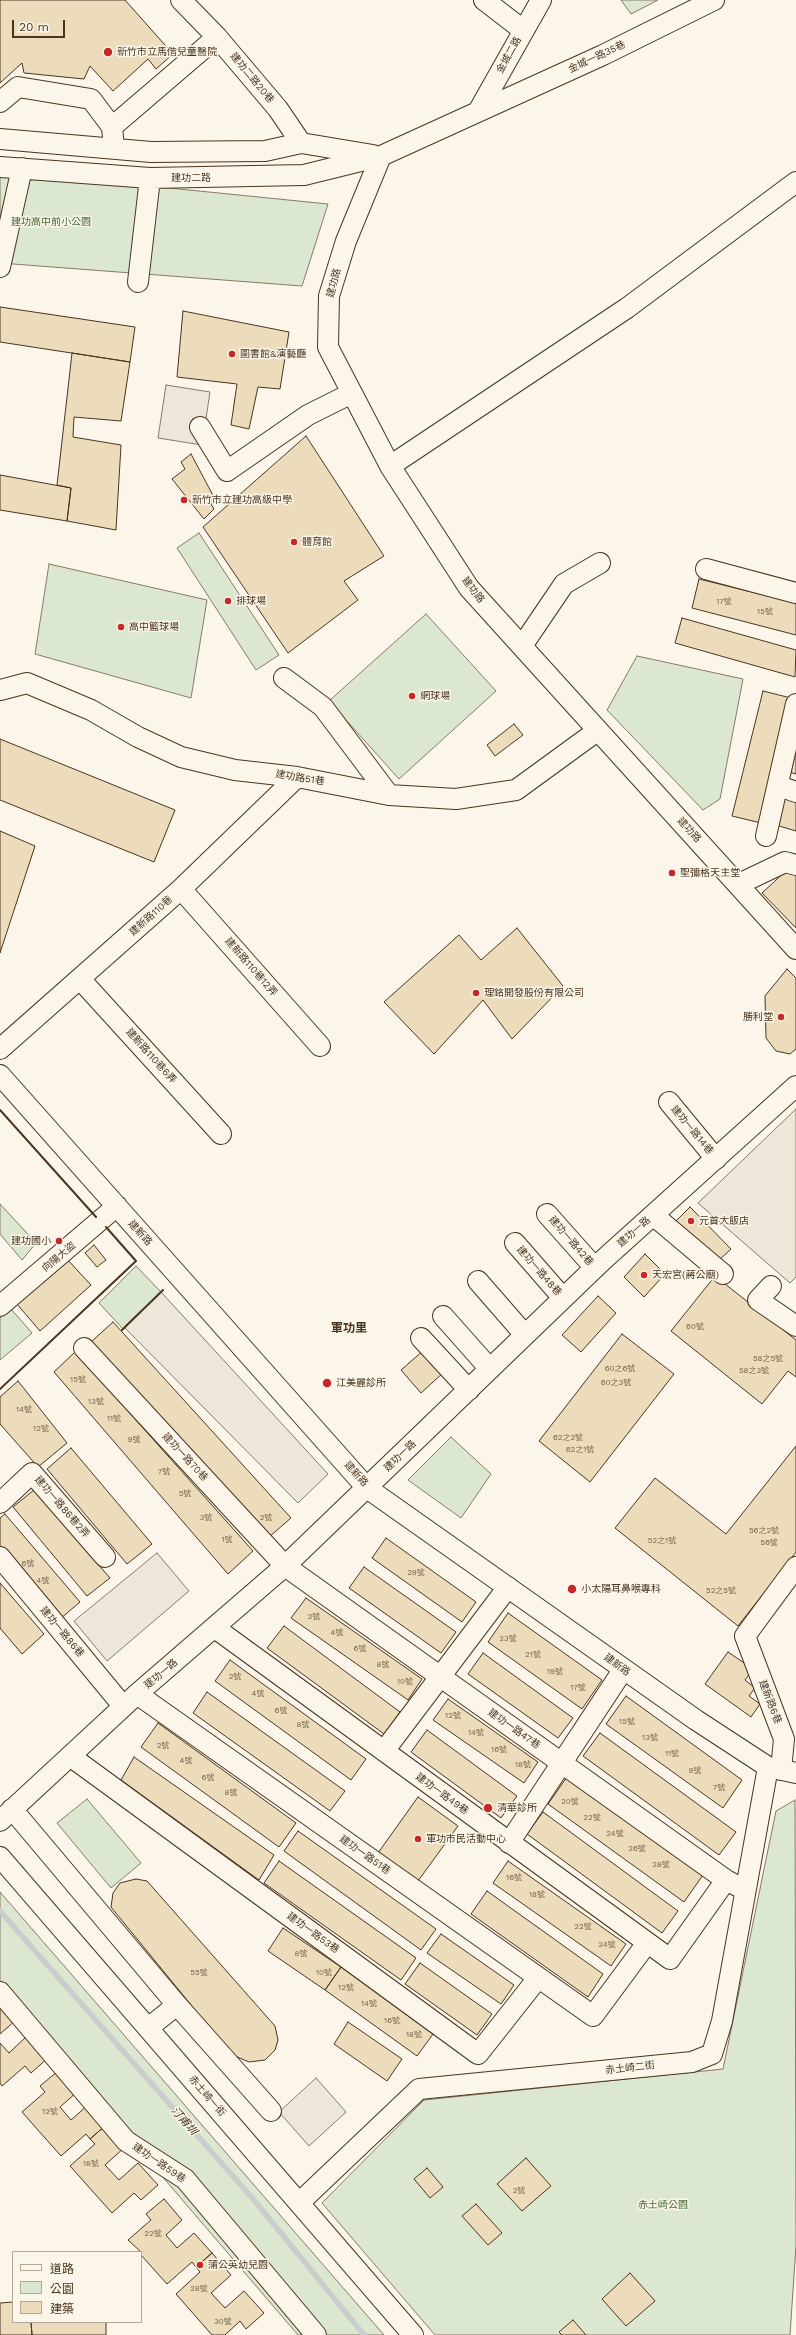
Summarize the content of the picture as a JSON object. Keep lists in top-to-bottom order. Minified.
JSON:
{"streets":{"street":["金城二路","金城一路35巷","建功二路20巷","建功二路","建功路","建功路51巷","建新路110巷","建新路110巷12弄","建新路110巷6弄","建功一路14巷","建功一路","建新路","建功一路42巷","向陽大盜","建功一路48巷","建功一路70巷","建功一路86巷2弄","建功一路86巷","建新路6巷","建功一路47巷","建功一路49巷","建功一路51巷","建功一路53巷","赤土崎二街","赤土崎一街","建功一路59巷"]},"crossings":[["金城二路","金城一路35巷"],["金城二路","建功二路"],["金城一路35巷","建功二路"],["建功二路","建功路"],["建功路","建功路51巷"],["建功路51巷","建新路110巷"],["建新路110巷","建新路110巷12弄"],["建新路110巷","建新路110巷6弄"],["建功一路14巷","建功一路"],["建功一路","建新路"],["建功一路","建功一路42巷"],["建功一路","建功一路48巷"],["建功一路","建功一路70巷"],["建功一路","建功一路86巷"],["建功一路","建功一路47巷"],["建功一路","建功一路49巷"],["建功一路","建功一路51巷"],["建功一路","建功一路53巷"],["建新路","向陽大盜"],["建新路","建新路6巷"],["建新路","赤土崎二街"],["建功一路70巷","建功一路47巷"],["建功一路86巷","建功一路51巷"],["建新路6巷","赤土崎二街"],["建功一路47巷","建功一路49巷"],["建功一路47巷","赤土崎二街"],["建功一路49巷","建功一路51巷"],["建功一路51巷","建功一路53巷"],["赤土崎二街","赤土崎一街"]],"districts":["軍功里"],"water":["汀甫圳"],"parks":["建功高中前小公園","赤土崎公園"],"places":["新竹市立馬偕兒童醫院","圖書館&演藝廳","新竹市立建功高級中學","體育館","排球場","高中籃球場","網球場","聖彌格天主堂","理銘開發股份有限公司","勝利堂","元首大飯店","建功國小","天宏宮(蔣公廟)","江美麗診所","小太陽耳鼻喉專科","清華診所","軍功市民活動中心","蒲公英幼兒園"],"house_numbers":["17號","15號","60號","58之5號","60之6號","58之3號","15號","60之3號","13號","14號","11號","12號","62之2號","9號","62之1號","7號","5號","3號","2號","56之2號","1號","52之1號","56號","6號","29號","4號","52之5號","2號","4號","23號","6號","21號","8號","19號","2號","10號","17號","4號","6號","12號","15號","8號","14號","13號","2號","16號","11號","4號","18號","9號","6號","7號","8號","20號","22號","24號","26號","28號","16號","18號","22號","24號","8號","55號","10號","12號","14號","16號","18號","12號","18號","2號","22號","28號","30號"],"legend":["道路","公園","建築"],"scale_bar":"20 m"}
